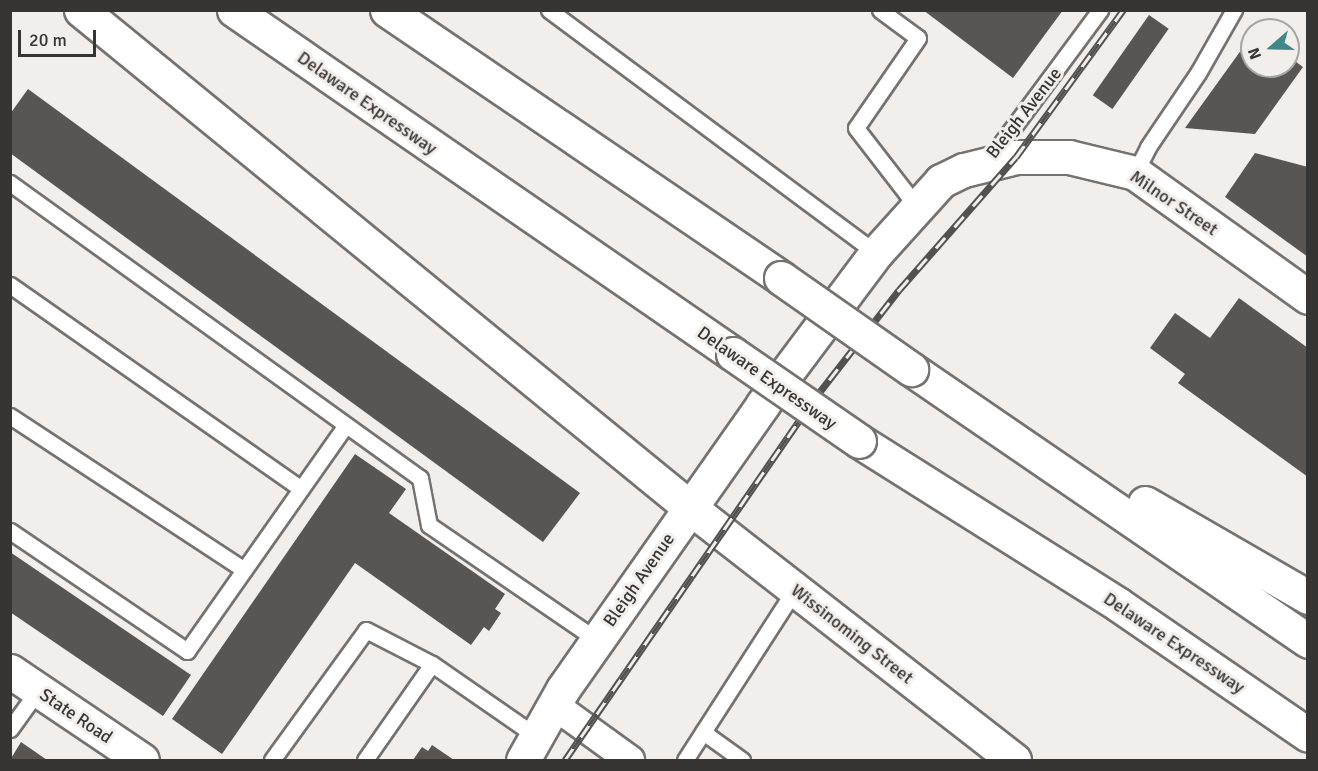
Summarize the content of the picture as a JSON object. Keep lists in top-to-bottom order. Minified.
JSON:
{"streets":{"main road":["Delaware Expressway","Bleigh Avenue","Milnor Street","Wissinoming Street","State Road"]},"crossings":[["Bleigh Avenue","Milnor Street"],["Bleigh Avenue","Wissinoming Street"]],"scale_bar":"20 m","north":"left"}
